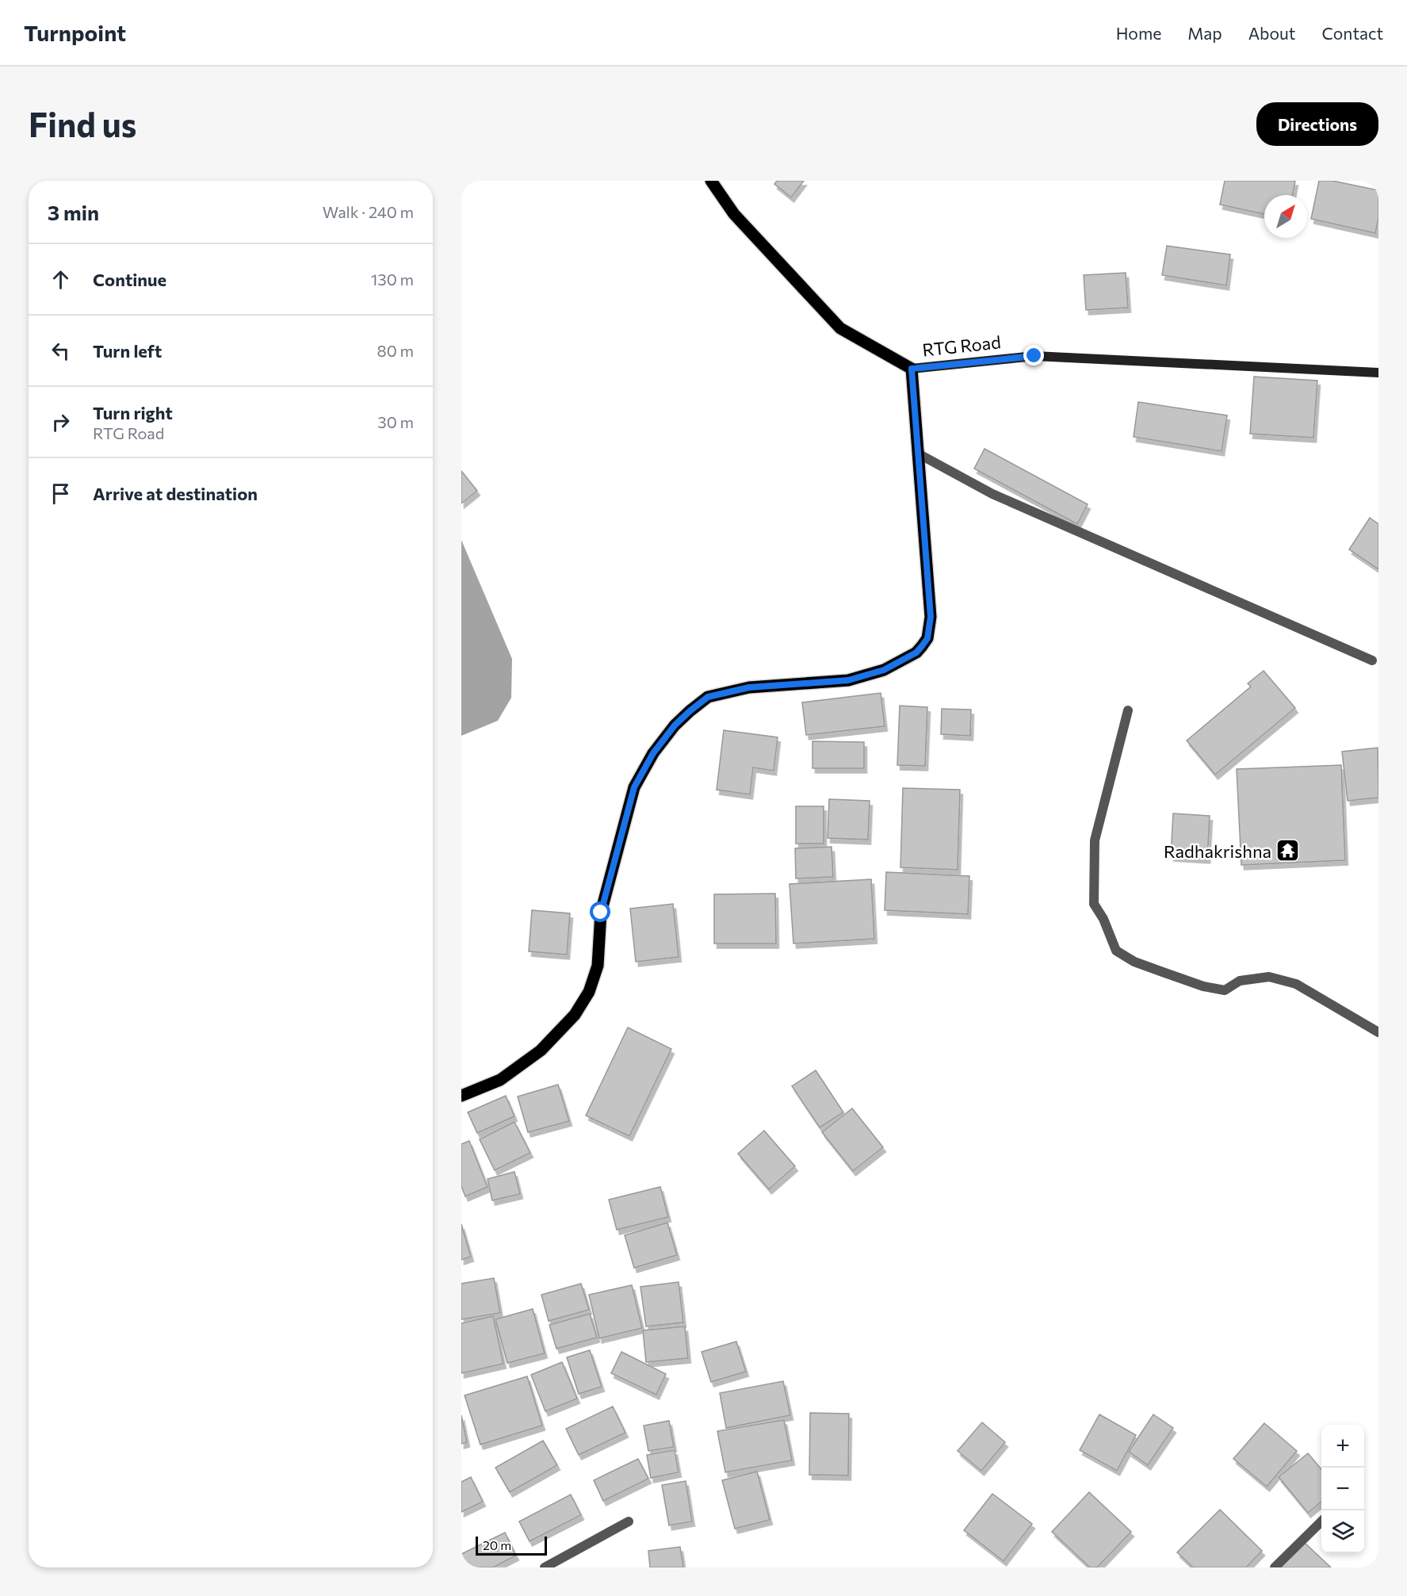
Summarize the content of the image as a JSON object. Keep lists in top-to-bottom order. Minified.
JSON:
{"streets":{"main road":["RTG Road"]},"places":{"temple":["Radhakrishna"]},"scale_bar":"20 m","north":"top right","page":{"header":"Turnpoint","nav":["Home","Map","About","Contact"],"buttons":"Directions","title":"Find us","heading":["3 min","Walk · 240 m"],"list":[["Continue","130 m"],["Turn left","80 m"],["Turn right","RTG Road","30 m"],"Arrive at destination"],"map_buttons":["+","−"],"scale":"20 m"}}
